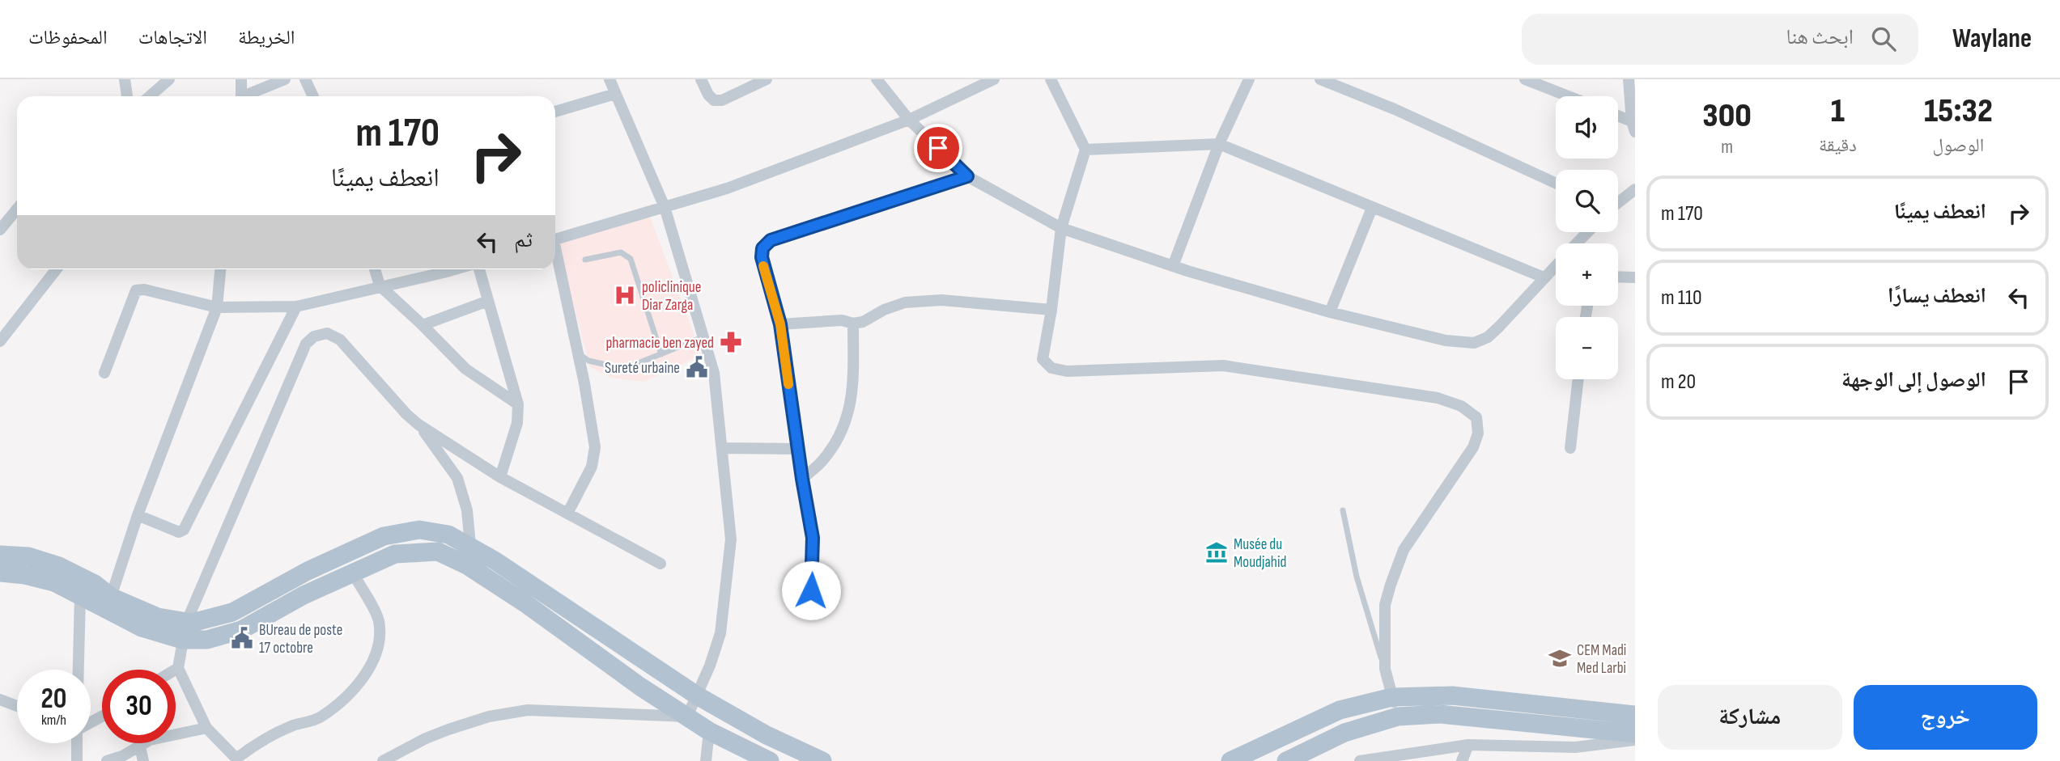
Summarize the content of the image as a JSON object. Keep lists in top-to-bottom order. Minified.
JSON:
{"places":{"hospital":["policlinique Diar Zarga"],"pharmacy":["pharmacie ben zayed"],"public building":["Sureté urbaine","BUreau de poste 17 octobre"],"museum":["Musée du Moudjahid"],"school or university":["CEM Madi Med Larbi"]},"page":{"header":"Waylane","search":"ابحث هنا","nav":["الخريطة","الاتجاهات","المحفوظات"],"eta":["15:32","الوصول","1","دقيقة","300","m"],"map_buttons":["+","−"],"turn":["170 m","انعطف يمينًا"],"list":[{"name":"انعطف يمينًا","value":"170 m"},{"name":"انعطف يسارًا","value":"110 m"},{"name":"الوصول إلى الوجهة","value":"20 m"}],"then":"ثم","speed":"20 km/h","limit":"30","buttons":["خروج","مشاركة"]}}
